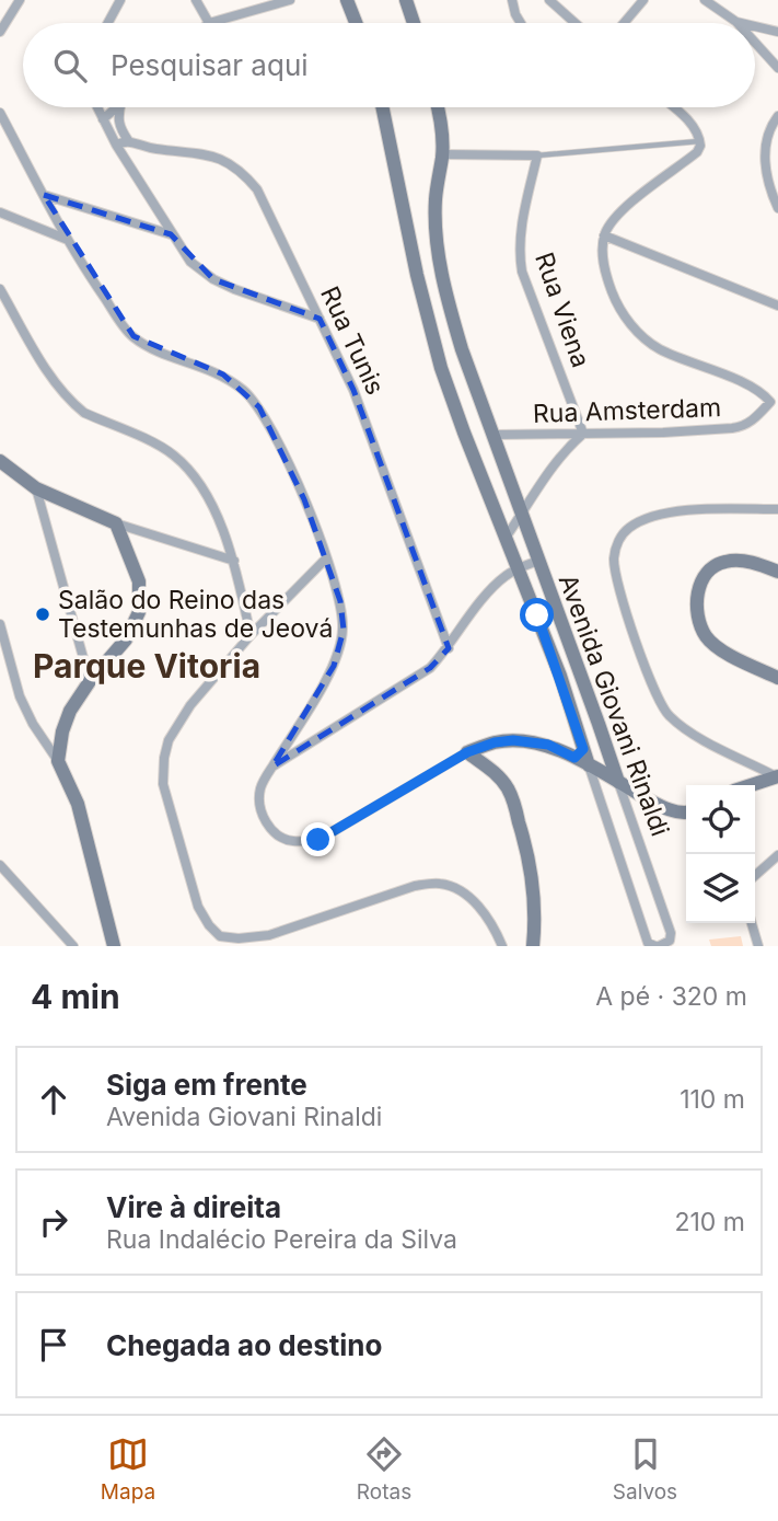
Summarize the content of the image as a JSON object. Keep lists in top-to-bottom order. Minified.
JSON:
{"streets":{"street":["Rua Viena","Rua Tunis","Rua Amsterdam","Avenida Giovani Rinaldi"]},"crossings":[["Rua Viena","Rua Amsterdam"],["Rua Amsterdam","Avenida Giovani Rinaldi"]],"districts":["Parque Vitoria"],"places":["Salão do Reino das Testemunhas de Jeová"],"page":{"search":"Pesquisar aqui","heading":["4 min","A pé · 320 m"],"list":[["Siga em frente","Avenida Giovani Rinaldi","110 m"],["Vire à direita","Rua Indalécio Pereira da Silva","210 m"],"Chegada ao destino"],"nav":["Mapa","Rotas","Salvos"]}}
